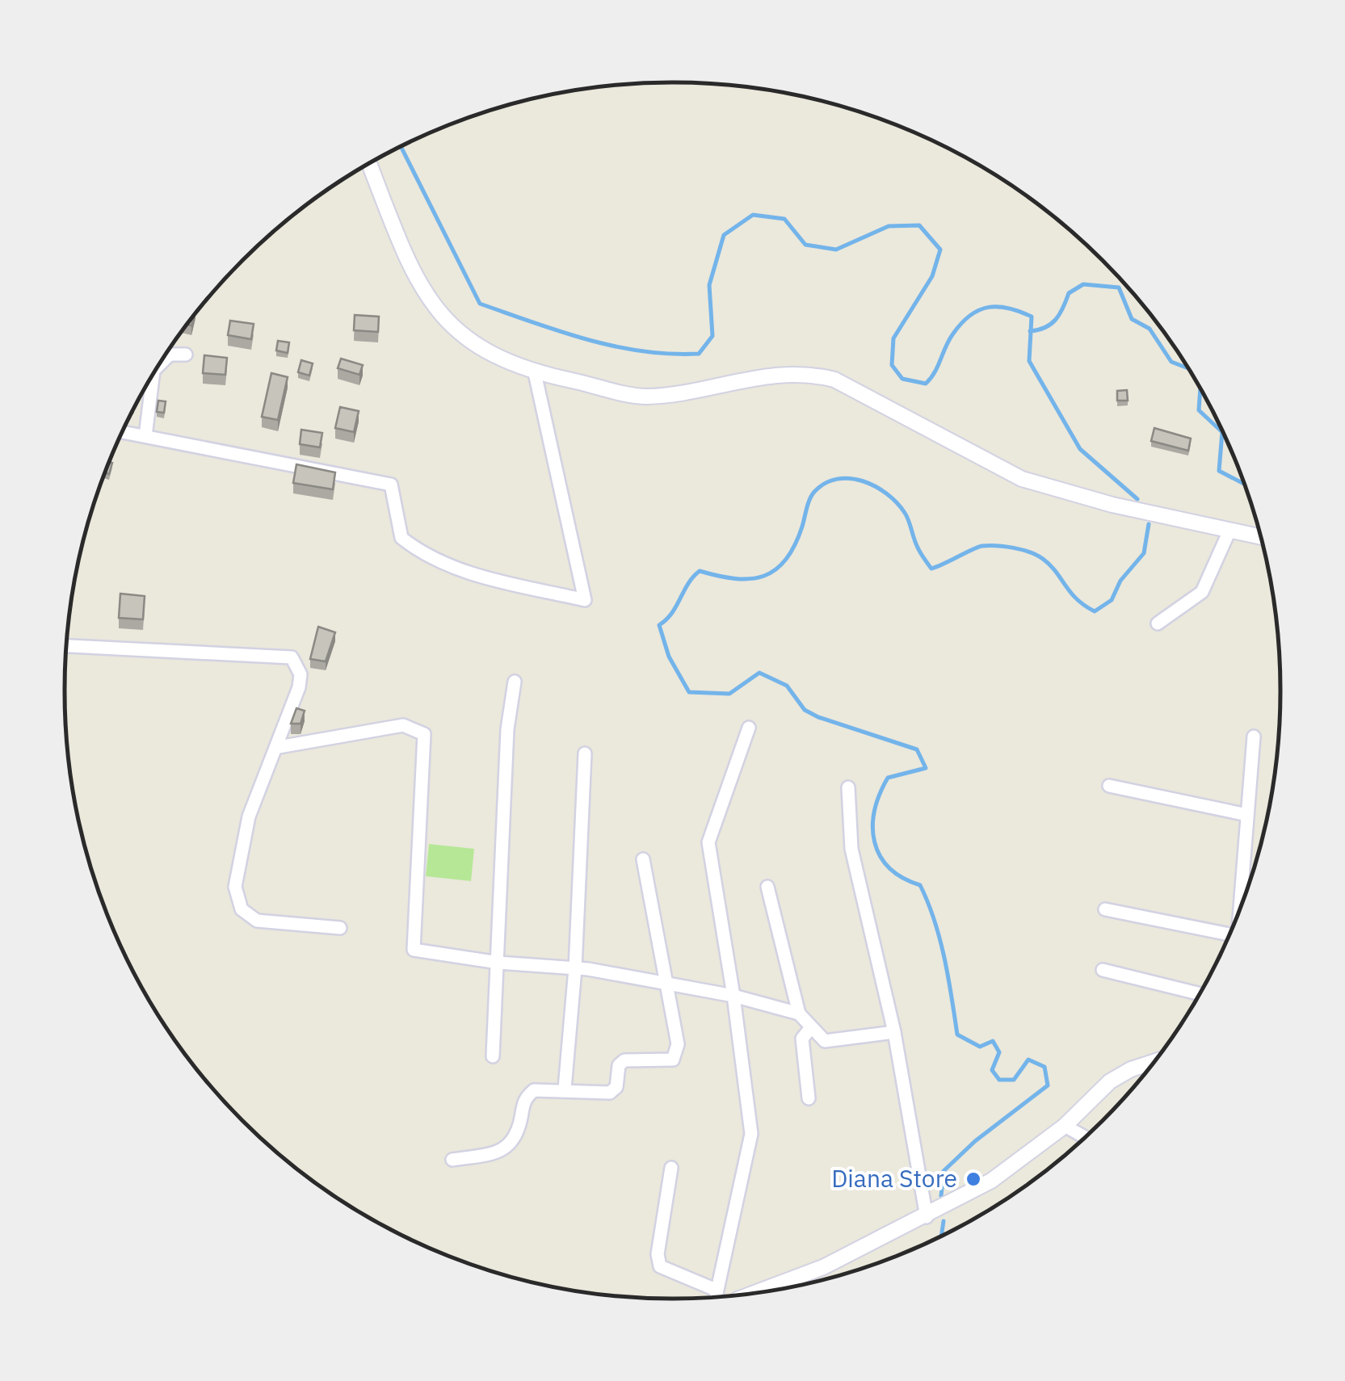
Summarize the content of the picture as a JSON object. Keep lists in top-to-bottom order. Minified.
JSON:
{"places":["Diana Store"]}
